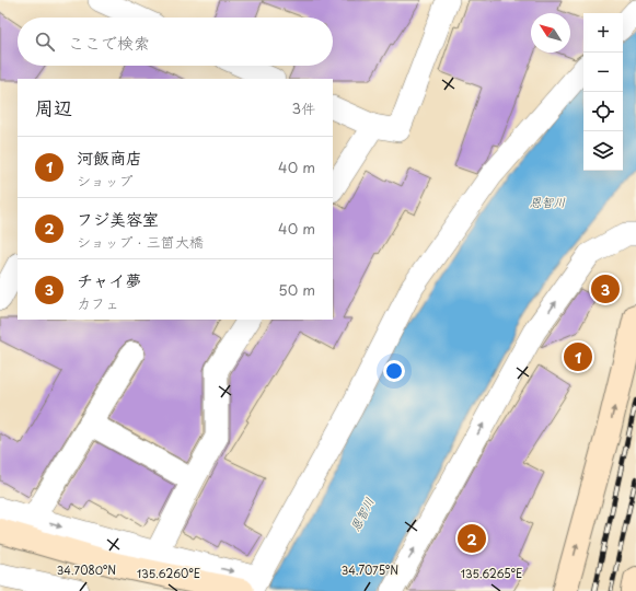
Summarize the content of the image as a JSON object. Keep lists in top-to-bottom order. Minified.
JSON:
{"water":["恩智川"],"north":"top left","page":{"map_buttons":["+","−"],"search":"ここで検索","heading":["周辺","3件"],"list":[{"mark":"1","name":"河飯商店","note":"ショップ","value":"40 m"},{"mark":"2","name":"フジ美容室","note":"ショップ · 三箇大橋","value":"40 m"},{"mark":"3","name":"チャイ夢","note":"カフェ","value":"50 m"}],"pins":["3","1","2"]},"coordinates":["34.7080°N","34.7075°N","135.6260°E","135.6265°E"]}
